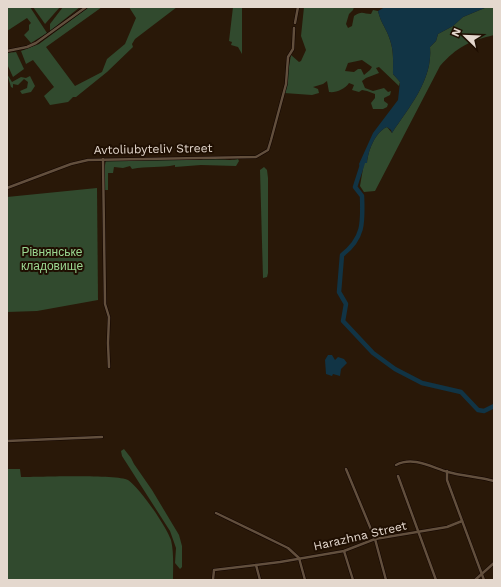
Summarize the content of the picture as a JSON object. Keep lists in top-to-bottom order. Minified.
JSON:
{"streets":{"street":["Avtoliubyteliv Street","Harazhna Street"]},"parks":["Рівнянське кладовище"],"north":"top left"}
